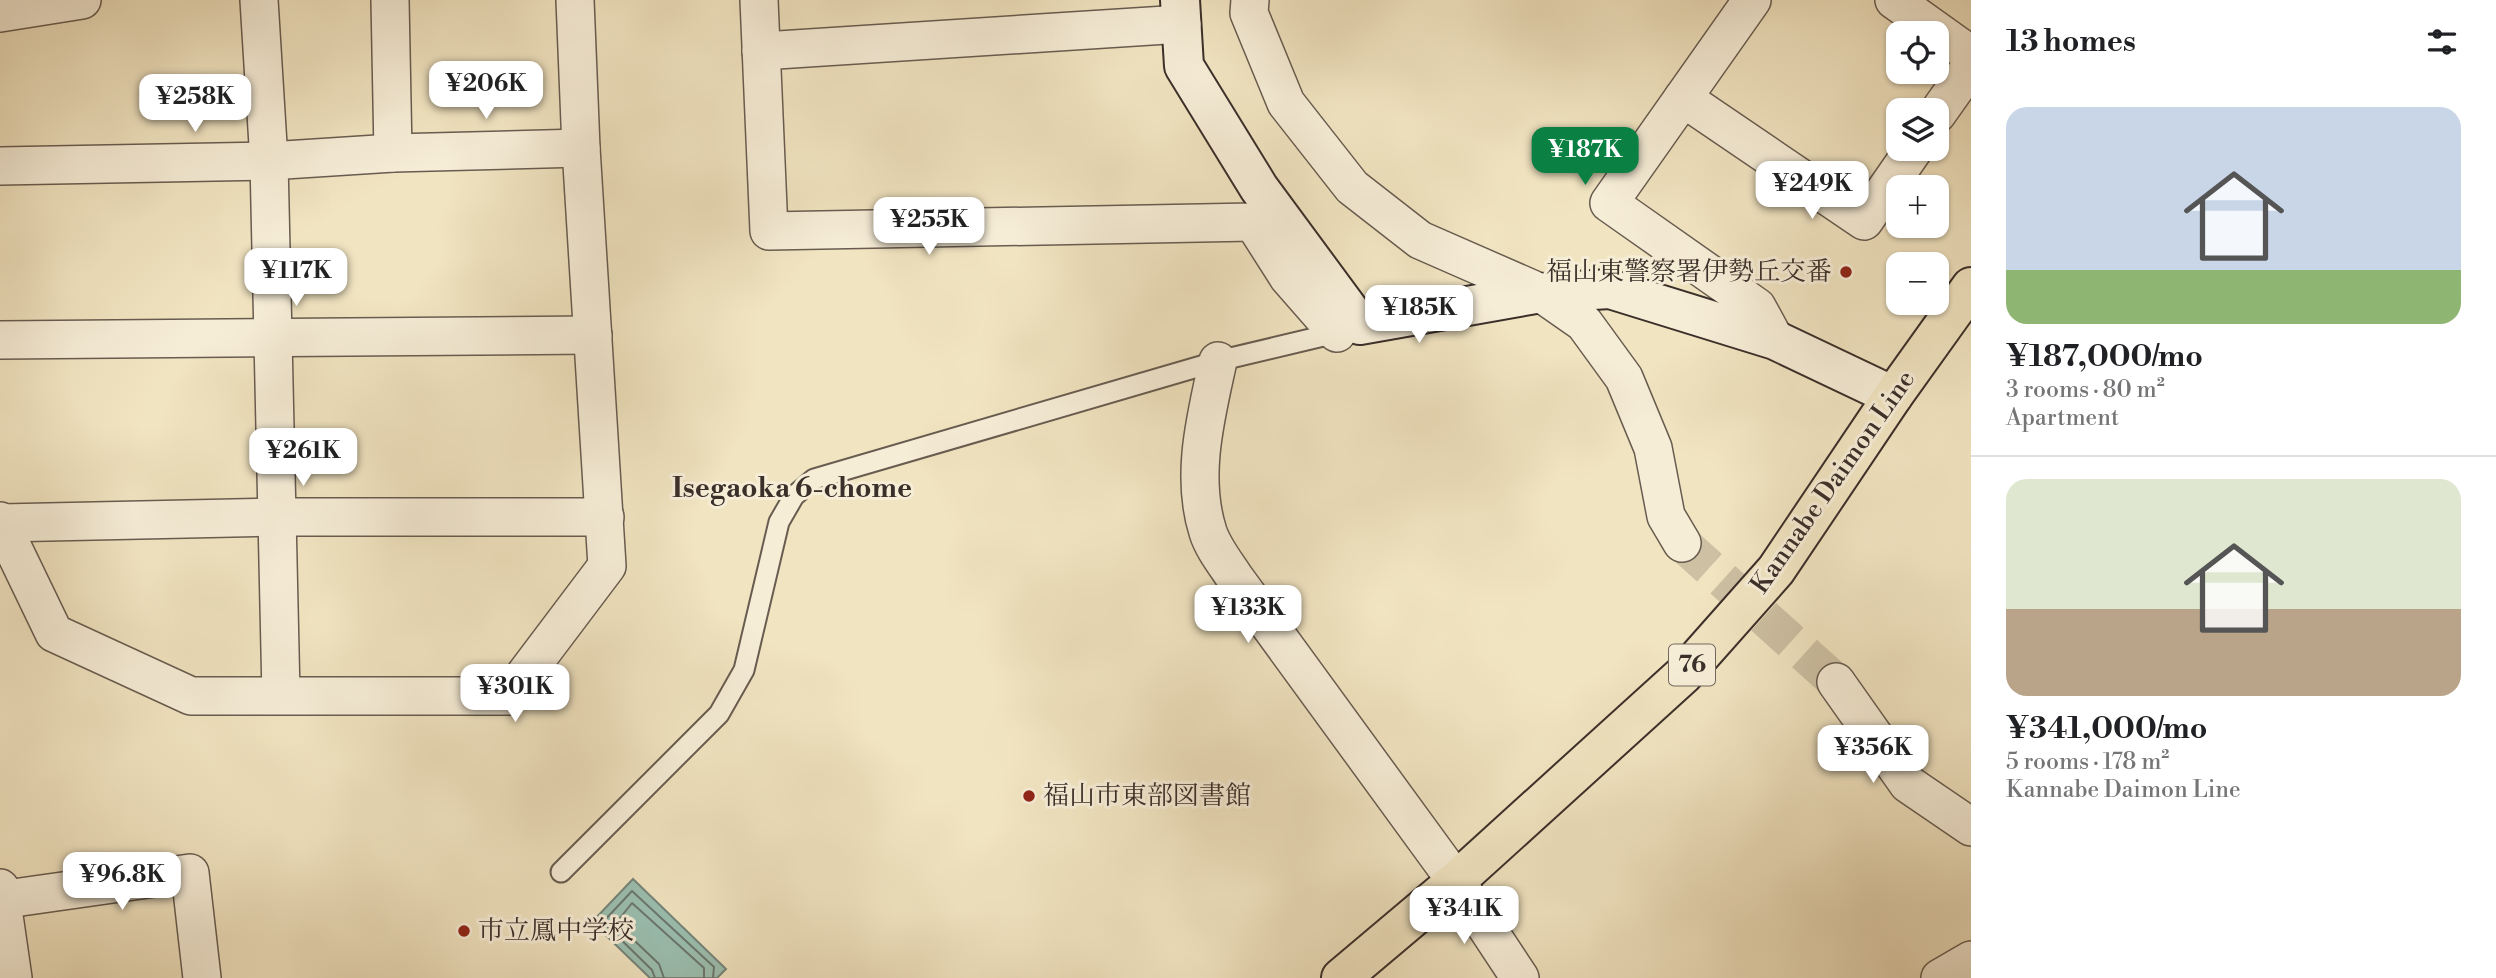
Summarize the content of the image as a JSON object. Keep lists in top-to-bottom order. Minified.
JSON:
{"streets":{"main road":["Kannabe Daimon Line","76"]},"districts":["Isegaoka 6-chome"],"places":["福山東警察署伊勢丘交番","福山市東部図書館","市立鳳中学校"],"page":{"heading":"13 homes","map_buttons":["+","−"],"price":["¥206K","¥258K","¥187K","¥249K","¥255K","¥117K","¥185K","¥261K","¥133K","¥301K","¥356K","¥96.8K","¥341K"],"list":[{"name":"¥187,000/mo","note":"3 rooms · 80 m² · Apartment"},{"name":"¥341,000/mo","note":"5 rooms · 178 m² · Kannabe Daimon Line"}]}}
